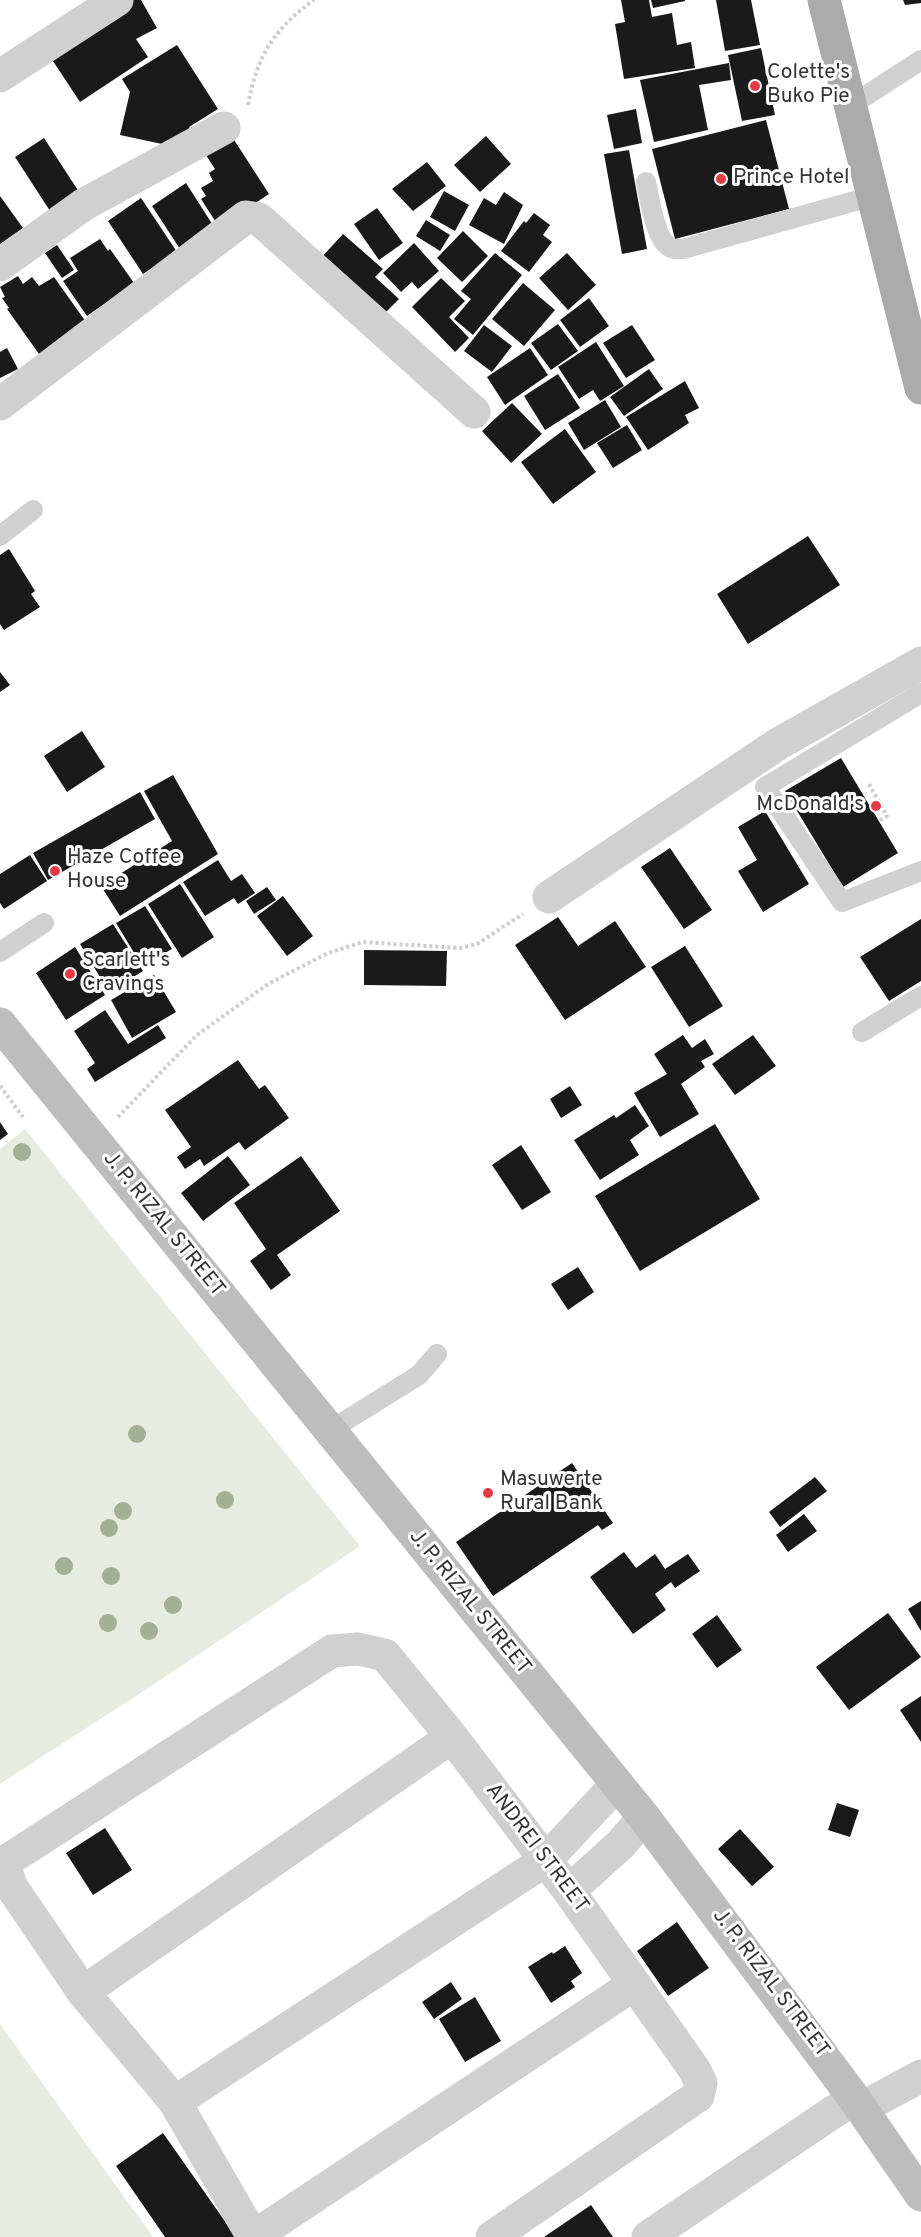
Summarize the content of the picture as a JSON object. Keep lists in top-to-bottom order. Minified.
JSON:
{"streets":{"main road":["J. P. RIZAL STREET"],"street":["ANDREI STREET"]},"places":["Colette's Buko Pie","Prince Hotel","McDonald's","Haze Coffee House","Scarlett's Cravings","Masuwerte Rural Bank"]}
